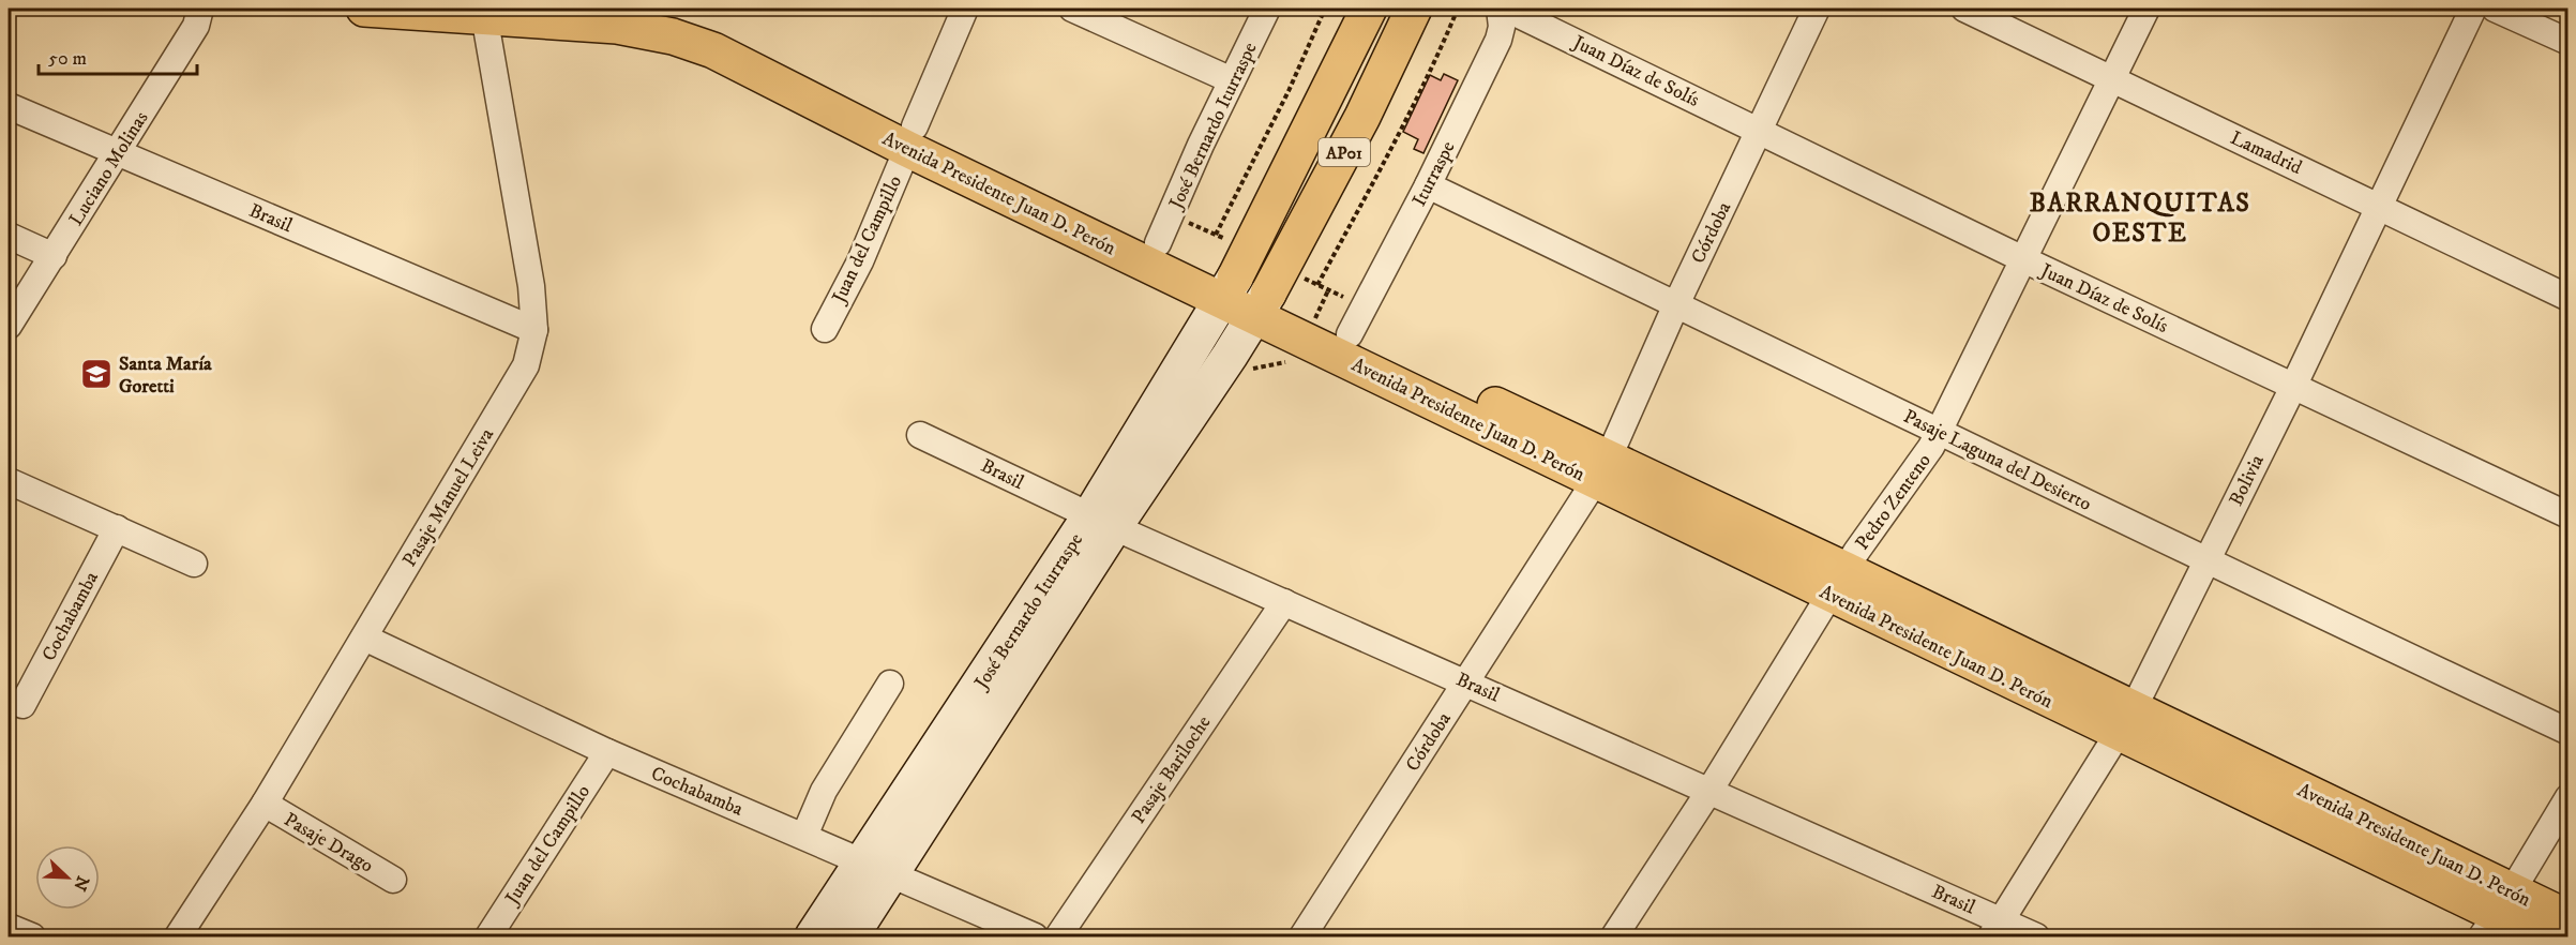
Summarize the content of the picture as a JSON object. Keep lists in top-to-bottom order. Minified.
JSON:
{"streets":{"main road":["José Bernardo Iturraspe","AP01","Avenida Presidente Juan D. Perón"],"street":["Juan Díaz de Solís","Lamadrid","Luciano Molinas","Iturraspe","Brasil","Córdoba","Juan del Campillo","Pasaje Laguna del Desierto","Bolivia","Pasaje Manuel Leiva","Pedro Zenteno","Cochabamba","Pasaje Bariloche","Pasaje Drago"]},"crossings":[["Juan Díaz de Solís","Córdoba"],["Juan Díaz de Solís","Bolivia"],["Juan Díaz de Solís","Pedro Zenteno"],["José Bernardo Iturraspe","AP01"],["José Bernardo Iturraspe","Avenida Presidente Juan D. Perón"],["José Bernardo Iturraspe","Brasil"],["José Bernardo Iturraspe","Cochabamba"],["AP01","Avenida Presidente Juan D. Perón"],["Lamadrid","Bolivia"],["Lamadrid","Pedro Zenteno"],["Luciano Molinas","Brasil"],["Iturraspe","Avenida Presidente Juan D. Perón"],["Iturraspe","Pasaje Laguna del Desierto"],["Avenida Presidente Juan D. Perón","Córdoba"],["Avenida Presidente Juan D. Perón","Juan del Campillo"],["Avenida Presidente Juan D. Perón","Bolivia"],["Avenida Presidente Juan D. Perón","Pasaje Manuel Leiva"],["Avenida Presidente Juan D. Perón","Pedro Zenteno"],["Brasil","Córdoba"],["Brasil","Bolivia"],["Brasil","Pasaje Manuel Leiva"],["Brasil","Pedro Zenteno"],["Brasil","Pasaje Bariloche"],["Córdoba","Pasaje Laguna del Desierto"],["Juan del Campillo","Cochabamba"],["Pasaje Laguna del Desierto","Bolivia"],["Pasaje Laguna del Desierto","Pedro Zenteno"],["Pasaje Manuel Leiva","Cochabamba"],["Pasaje Manuel Leiva","Pasaje Drago"]],"districts":["BARRANQUITAS OESTE"],"places":{"school or university":["Santa María Goretti"]},"scale_bar":"50 m","north":"bottom right"}
